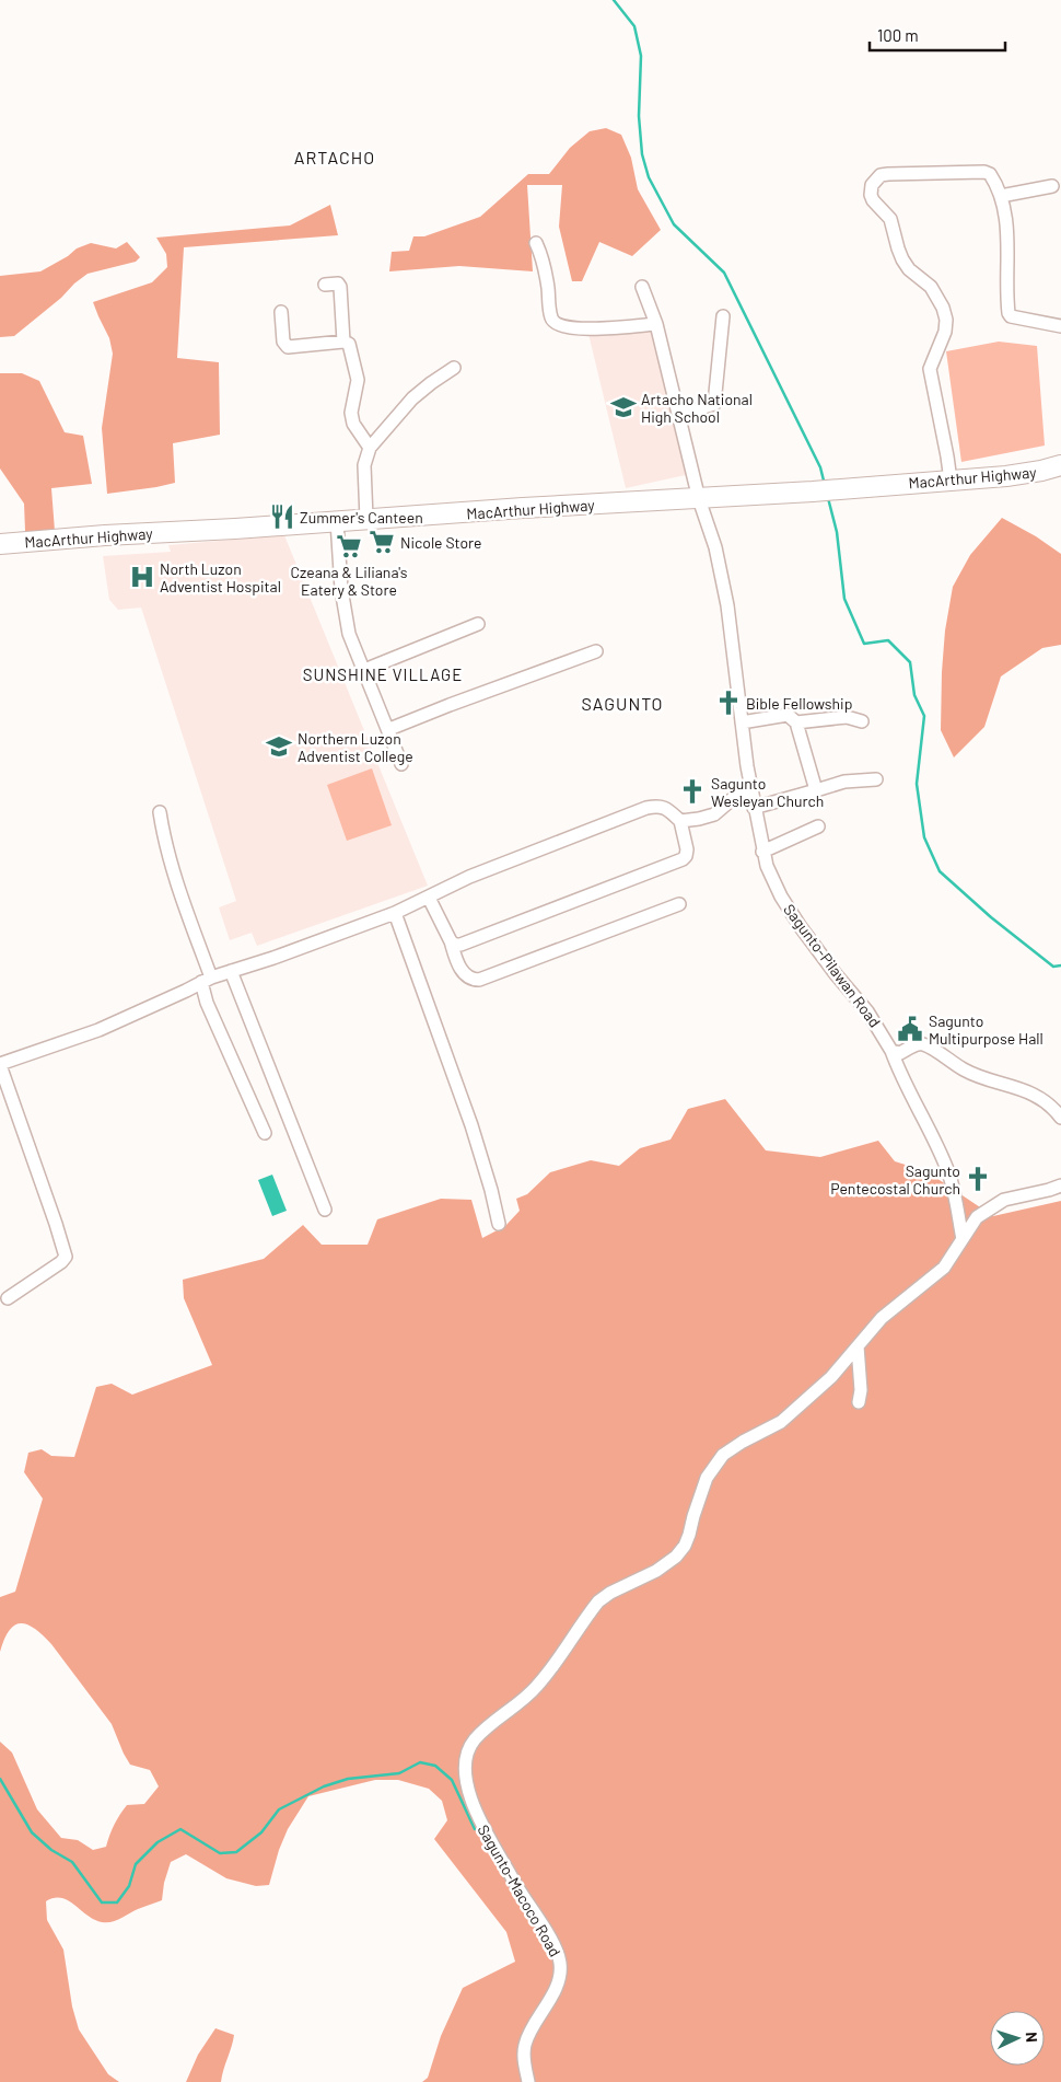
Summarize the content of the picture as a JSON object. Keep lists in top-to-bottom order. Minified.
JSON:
{"streets":{"highway":["MacArthur Highway"],"street":["Sagunto-Pilawan Road","Sagunto-Macoco Road"]},"crossings":[["MacArthur Highway","Sagunto-Pilawan Road"],["Sagunto-Pilawan Road","Sagunto-Macoco Road"]],"districts":["ARTACHO","SUNSHINE VILLAGE","SAGUNTO"],"places":{"school or university":["Artacho National High School","Northern Luzon Adventist College"],"restaurant":["Zummer's Canteen"],"supermarket":["Nicole Store","Czeana & Liliana's Eatery & Store"],"hospital":["North Luzon Adventist Hospital"],"church":["Bible Fellowship","Sagunto Wesleyan Church","Sagunto Pentecostal Church"],"public building":["Sagunto Multipurpose Hall"]},"scale_bar":"100 m","north":"right"}
